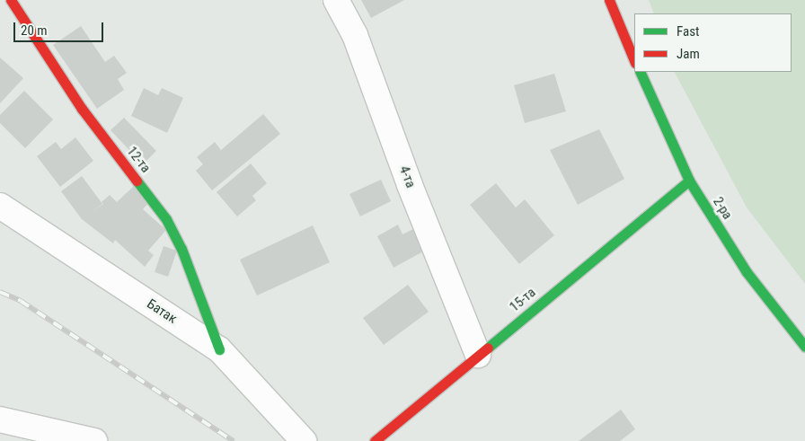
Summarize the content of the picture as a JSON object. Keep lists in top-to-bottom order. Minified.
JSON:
{"streets":{"street":["12-та","4-та","2-ра","15-та","Батак"]},"crossings":[["12-та","Батак"],["4-та","15-та"],["2-ра","15-та"]],"legend":["Fast","Jam"],"scale_bar":"20 m"}
